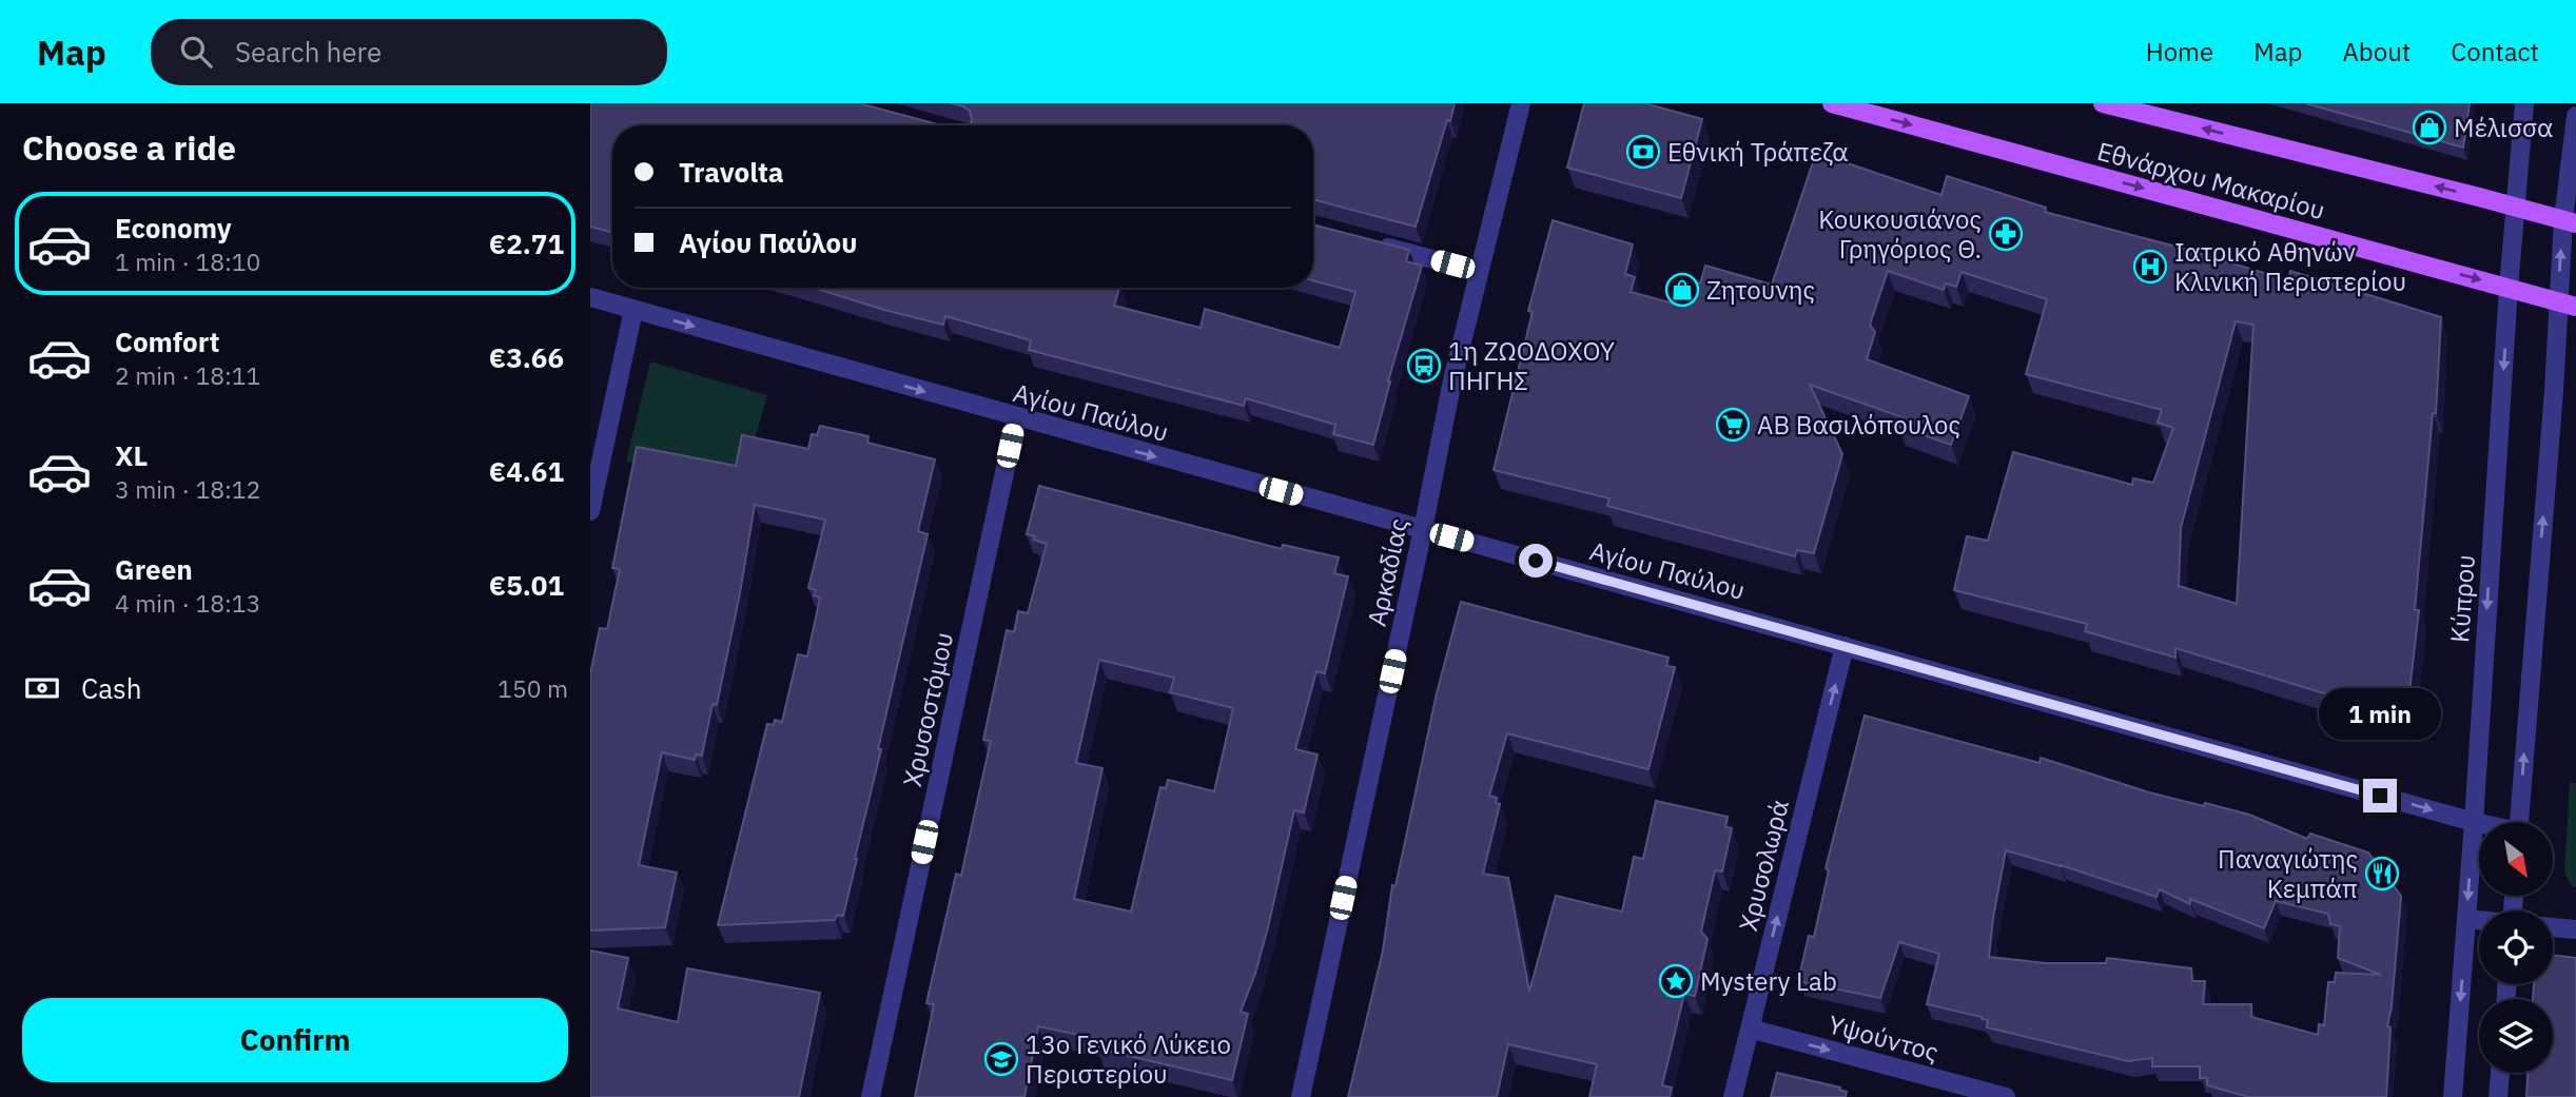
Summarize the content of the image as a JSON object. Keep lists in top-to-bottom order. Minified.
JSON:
{"streets":{"main road":["Εθνάρχου Μακαρίου"],"street":["Αγίου Παύλου","Αρκαδίας","Κύπρου","Χρυσοστόμου","Χρυσολωρά","Υψούντος"]},"crossings":[["Εθνάρχου Μακαρίου","Κύπρου"],["Αγίου Παύλου","Αρκαδίας"],["Αγίου Παύλου","Κύπρου"],["Αγίου Παύλου","Χρυσοστόμου"],["Αγίου Παύλου","Χρυσολωρά"],["Χρυσολωρά","Υψούντος"]],"one_way":["Αγίου Παύλου","Χρυσολωρά","Υψούντος"],"places":{"shop":["Μέλισσα","Ζητουνης"],"bank":["Εθνική Τράπεζα"],"pharmacy":["Κουκουσιάνος Γρηγόριος Θ."],"hospital":["Ιατρικό Αθηνών Κλινική Περιστερίου"],"bus stop":["1η ΖΩΟΔΟΧΟΥ ΠΗΓΗΣ"],"supermarket":["ΑΒ Βασιλόπουλος"],"restaurant":["Παναγιώτης Κεμπάπ"],"place":["Mystery Lab"],"school or university":["13ο Γενικό Λύκειο Περιστερίου"]},"north":"bottom right","page":{"header":"Map","search":"Search here","nav":["Home","Map","About","Contact"],"heading":"Choose a ride","banner":["Travolta","Αγίου Παύλου"],"list":[{"name":"Economy","note":"1 min · 18:10","value":"€2.71"},{"name":"Comfort","note":"2 min · 18:11","value":"€3.66"},{"name":"XL","note":"3 min · 18:12","value":"€4.61"},{"name":"Green","note":"4 min · 18:13","value":"€5.01"}],"pay":["Cash","150 m"],"bubble":"1 min","buttons":"Confirm"}}
